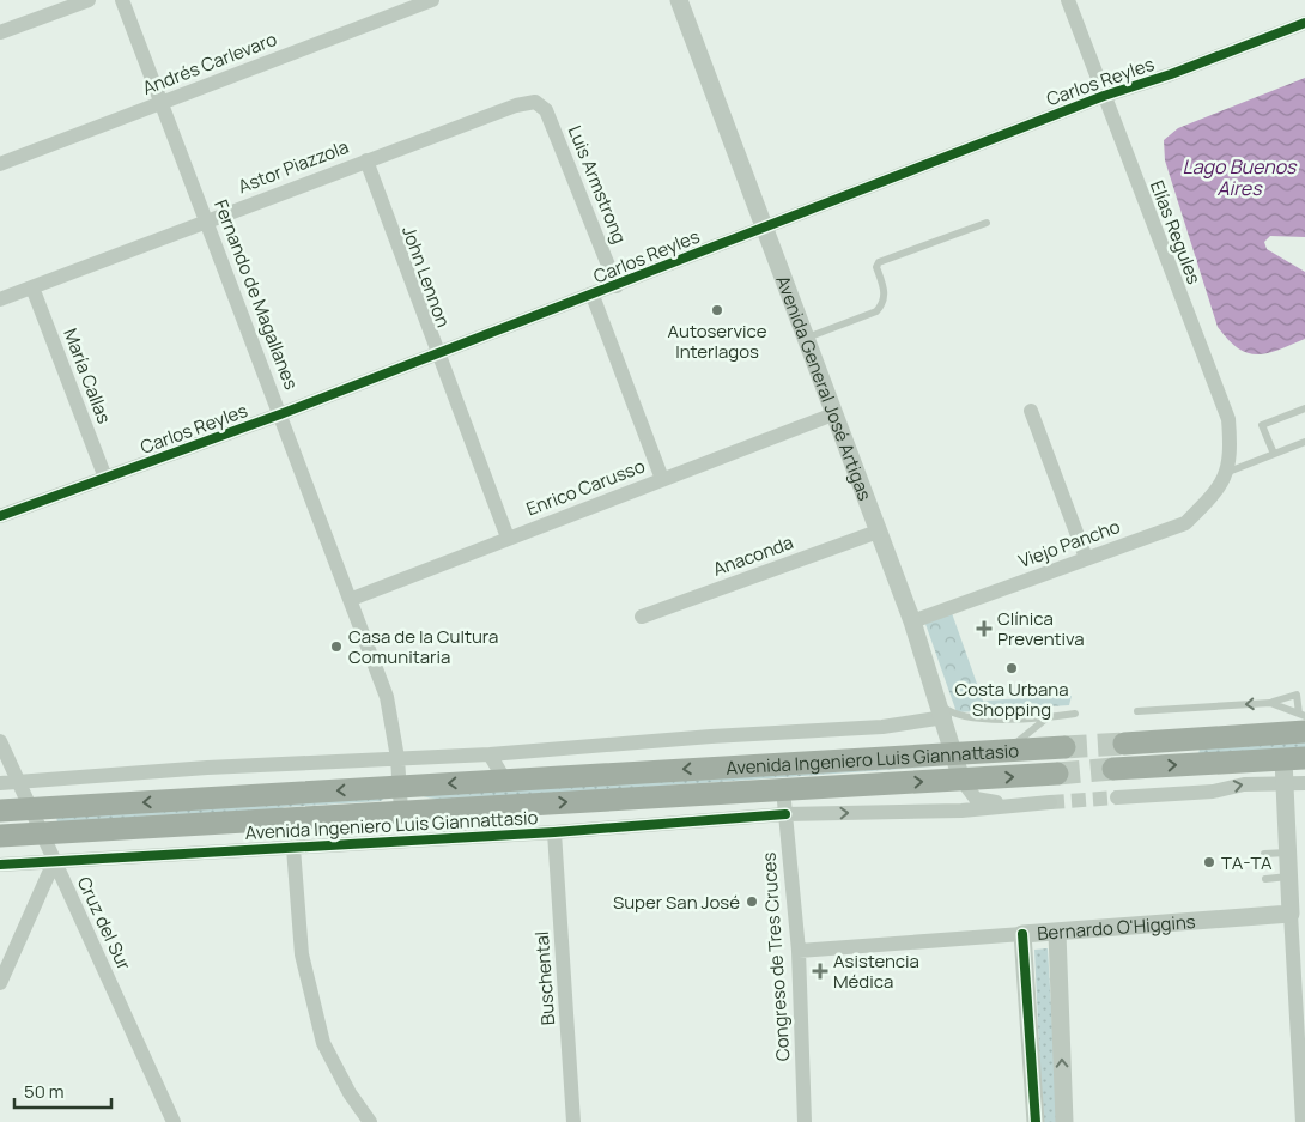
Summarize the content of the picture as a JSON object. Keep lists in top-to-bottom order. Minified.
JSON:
{"streets":{"main road":["Avenida Ingeniero Luis Giannattasio"],"street":["Andrés Carlevaro","Carlos Reyles","Astor Piazzola","Luis Armstrong","Elías Regules","John Lennon","Fernando de Magallanes","María Callas","Avenida General José Artigas","Enrico Carusso","Viejo Pancho","Anaconda","Cruz del Sur","Bernardo O'Higgins","Congreso de Tres Cruces","Buschental"]},"crossings":[["Andrés Carlevaro","Fernando de Magallanes"],["Carlos Reyles","Luis Armstrong"],["Carlos Reyles","Elías Regules"],["Carlos Reyles","John Lennon"],["Carlos Reyles","Fernando de Magallanes"],["Carlos Reyles","María Callas"],["Carlos Reyles","Avenida General José Artigas"],["Astor Piazzola","Luis Armstrong"],["Astor Piazzola","John Lennon"],["Astor Piazzola","Fernando de Magallanes"],["Astor Piazzola","María Callas"],["Elías Regules","Viejo Pancho"],["John Lennon","Enrico Carusso"],["Fernando de Magallanes","Enrico Carusso"],["Fernando de Magallanes","Avenida Ingeniero Luis Giannattasio"],["Avenida General José Artigas","Enrico Carusso"],["Avenida General José Artigas","Viejo Pancho"],["Avenida General José Artigas","Anaconda"],["Avenida General José Artigas","Avenida Ingeniero Luis Giannattasio"],["Avenida Ingeniero Luis Giannattasio","Cruz del Sur"],["Avenida Ingeniero Luis Giannattasio","Congreso de Tres Cruces"],["Avenida Ingeniero Luis Giannattasio","Buschental"],["Bernardo O'Higgins","Congreso de Tres Cruces"]],"water":["Lago Buenos Aires"],"places":{"other":["Autoservice Interlagos","Casa de la Cultura Comunitaria","Costa Urbana Shopping","TA-TA","Super San José"],"health":["Clínica Preventiva","Asistencia Médica"]},"scale_bar":"50 m"}
